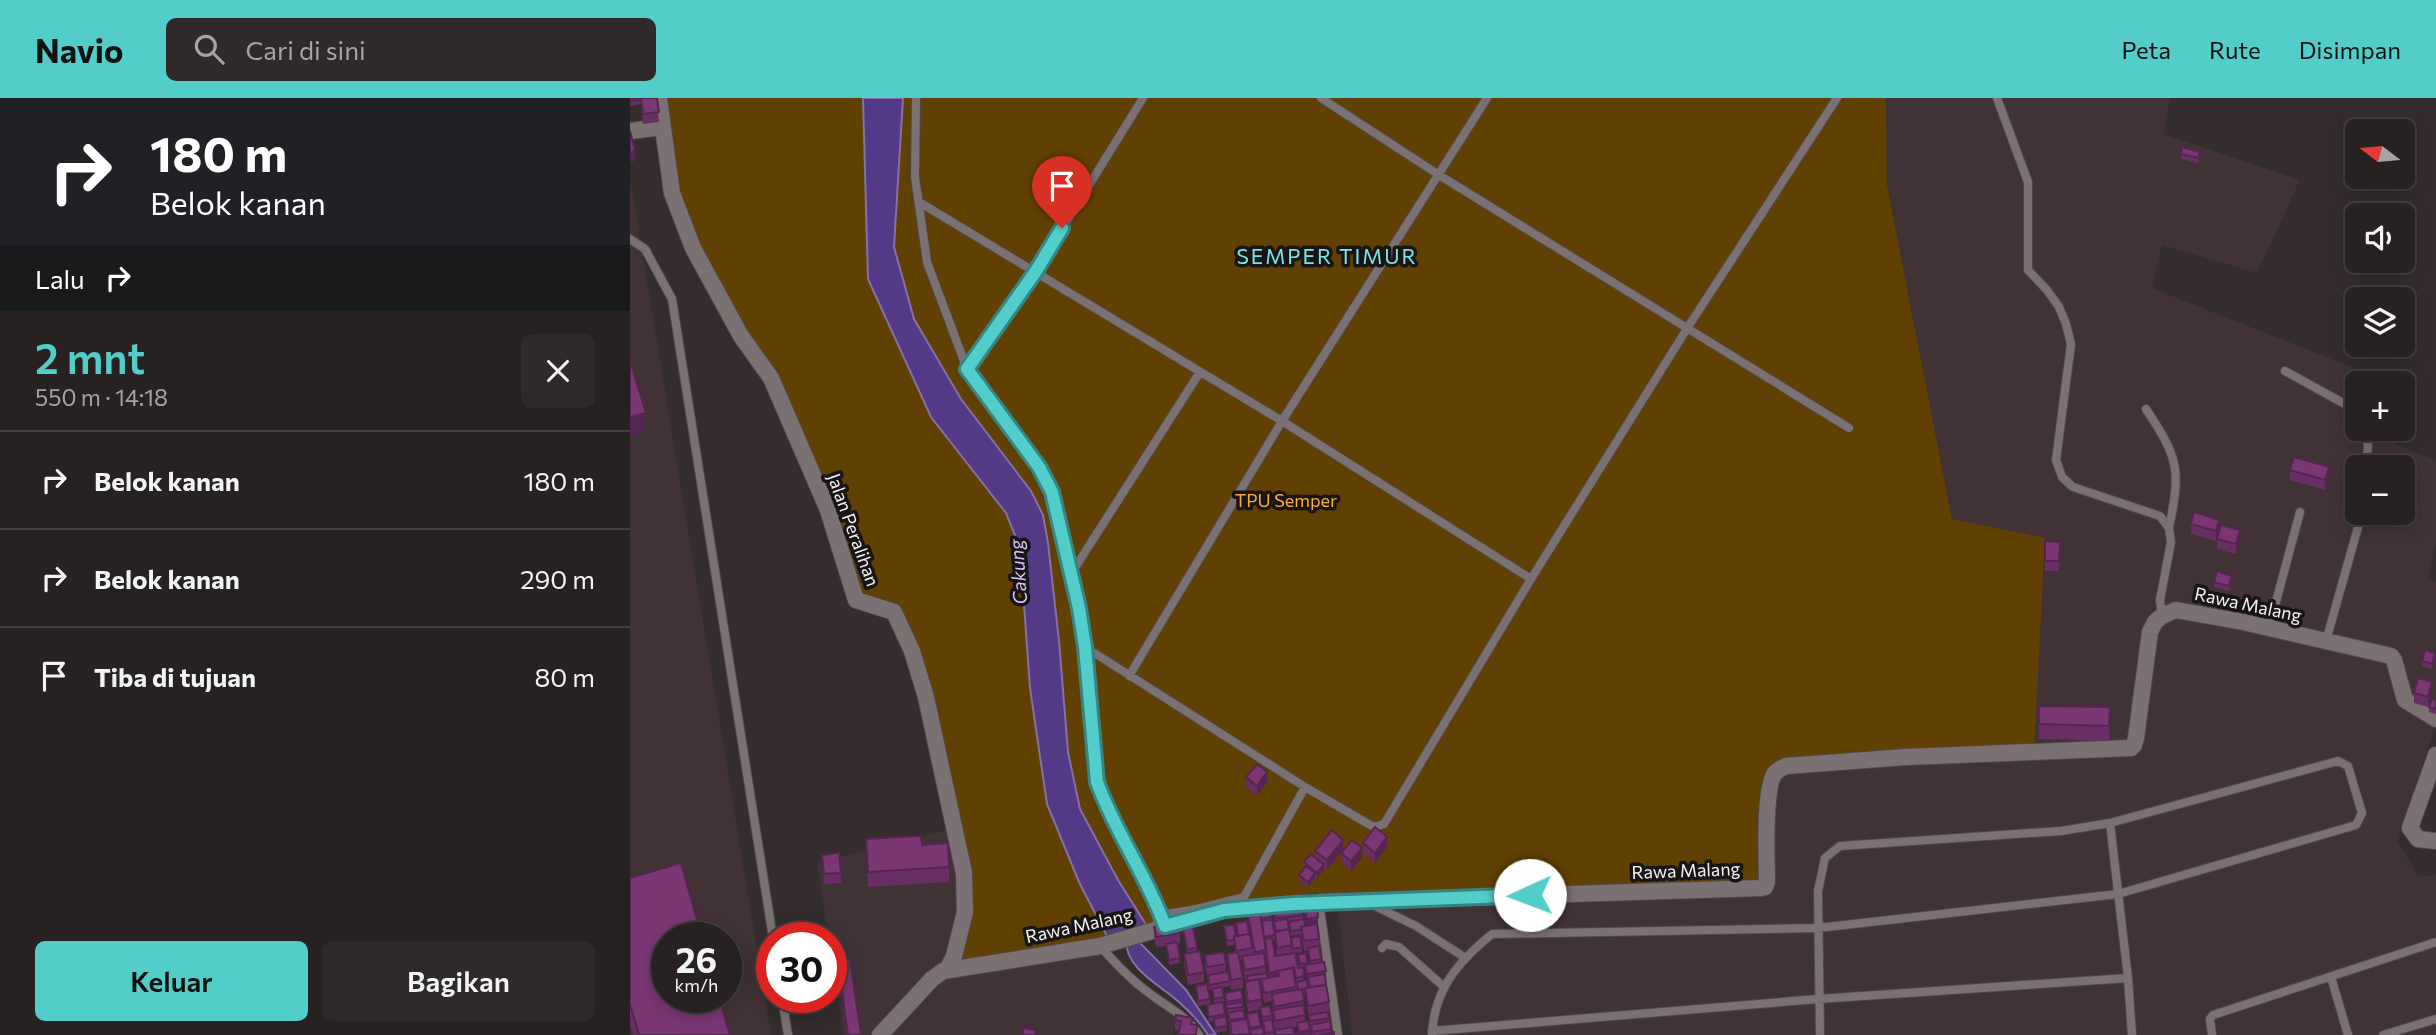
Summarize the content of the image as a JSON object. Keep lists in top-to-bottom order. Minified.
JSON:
{"streets":{"street":["Jalan Peralihan","Rawa Malang"]},"crossings":[["Jalan Peralihan","Rawa Malang"]],"districts":["SEMPER TIMUR"],"water":["Cakung"],"parks":["TPU Semper"],"north":"left","page":{"header":"Navio","search":"Cari di sini","nav":["Peta","Rute","Disimpan"],"turn":["180 m","Belok kanan"],"map_buttons":["+","−"],"then":"Lalu","heading":["2 mnt","550 m · 14:18"],"list":[{"name":"Belok kanan","value":"180 m"},{"name":"Belok kanan","value":"290 m"},{"name":"Tiba di tujuan","value":"80 m"}],"speed":"26 km/h","limit":"30","buttons":["Keluar","Bagikan"]}}
